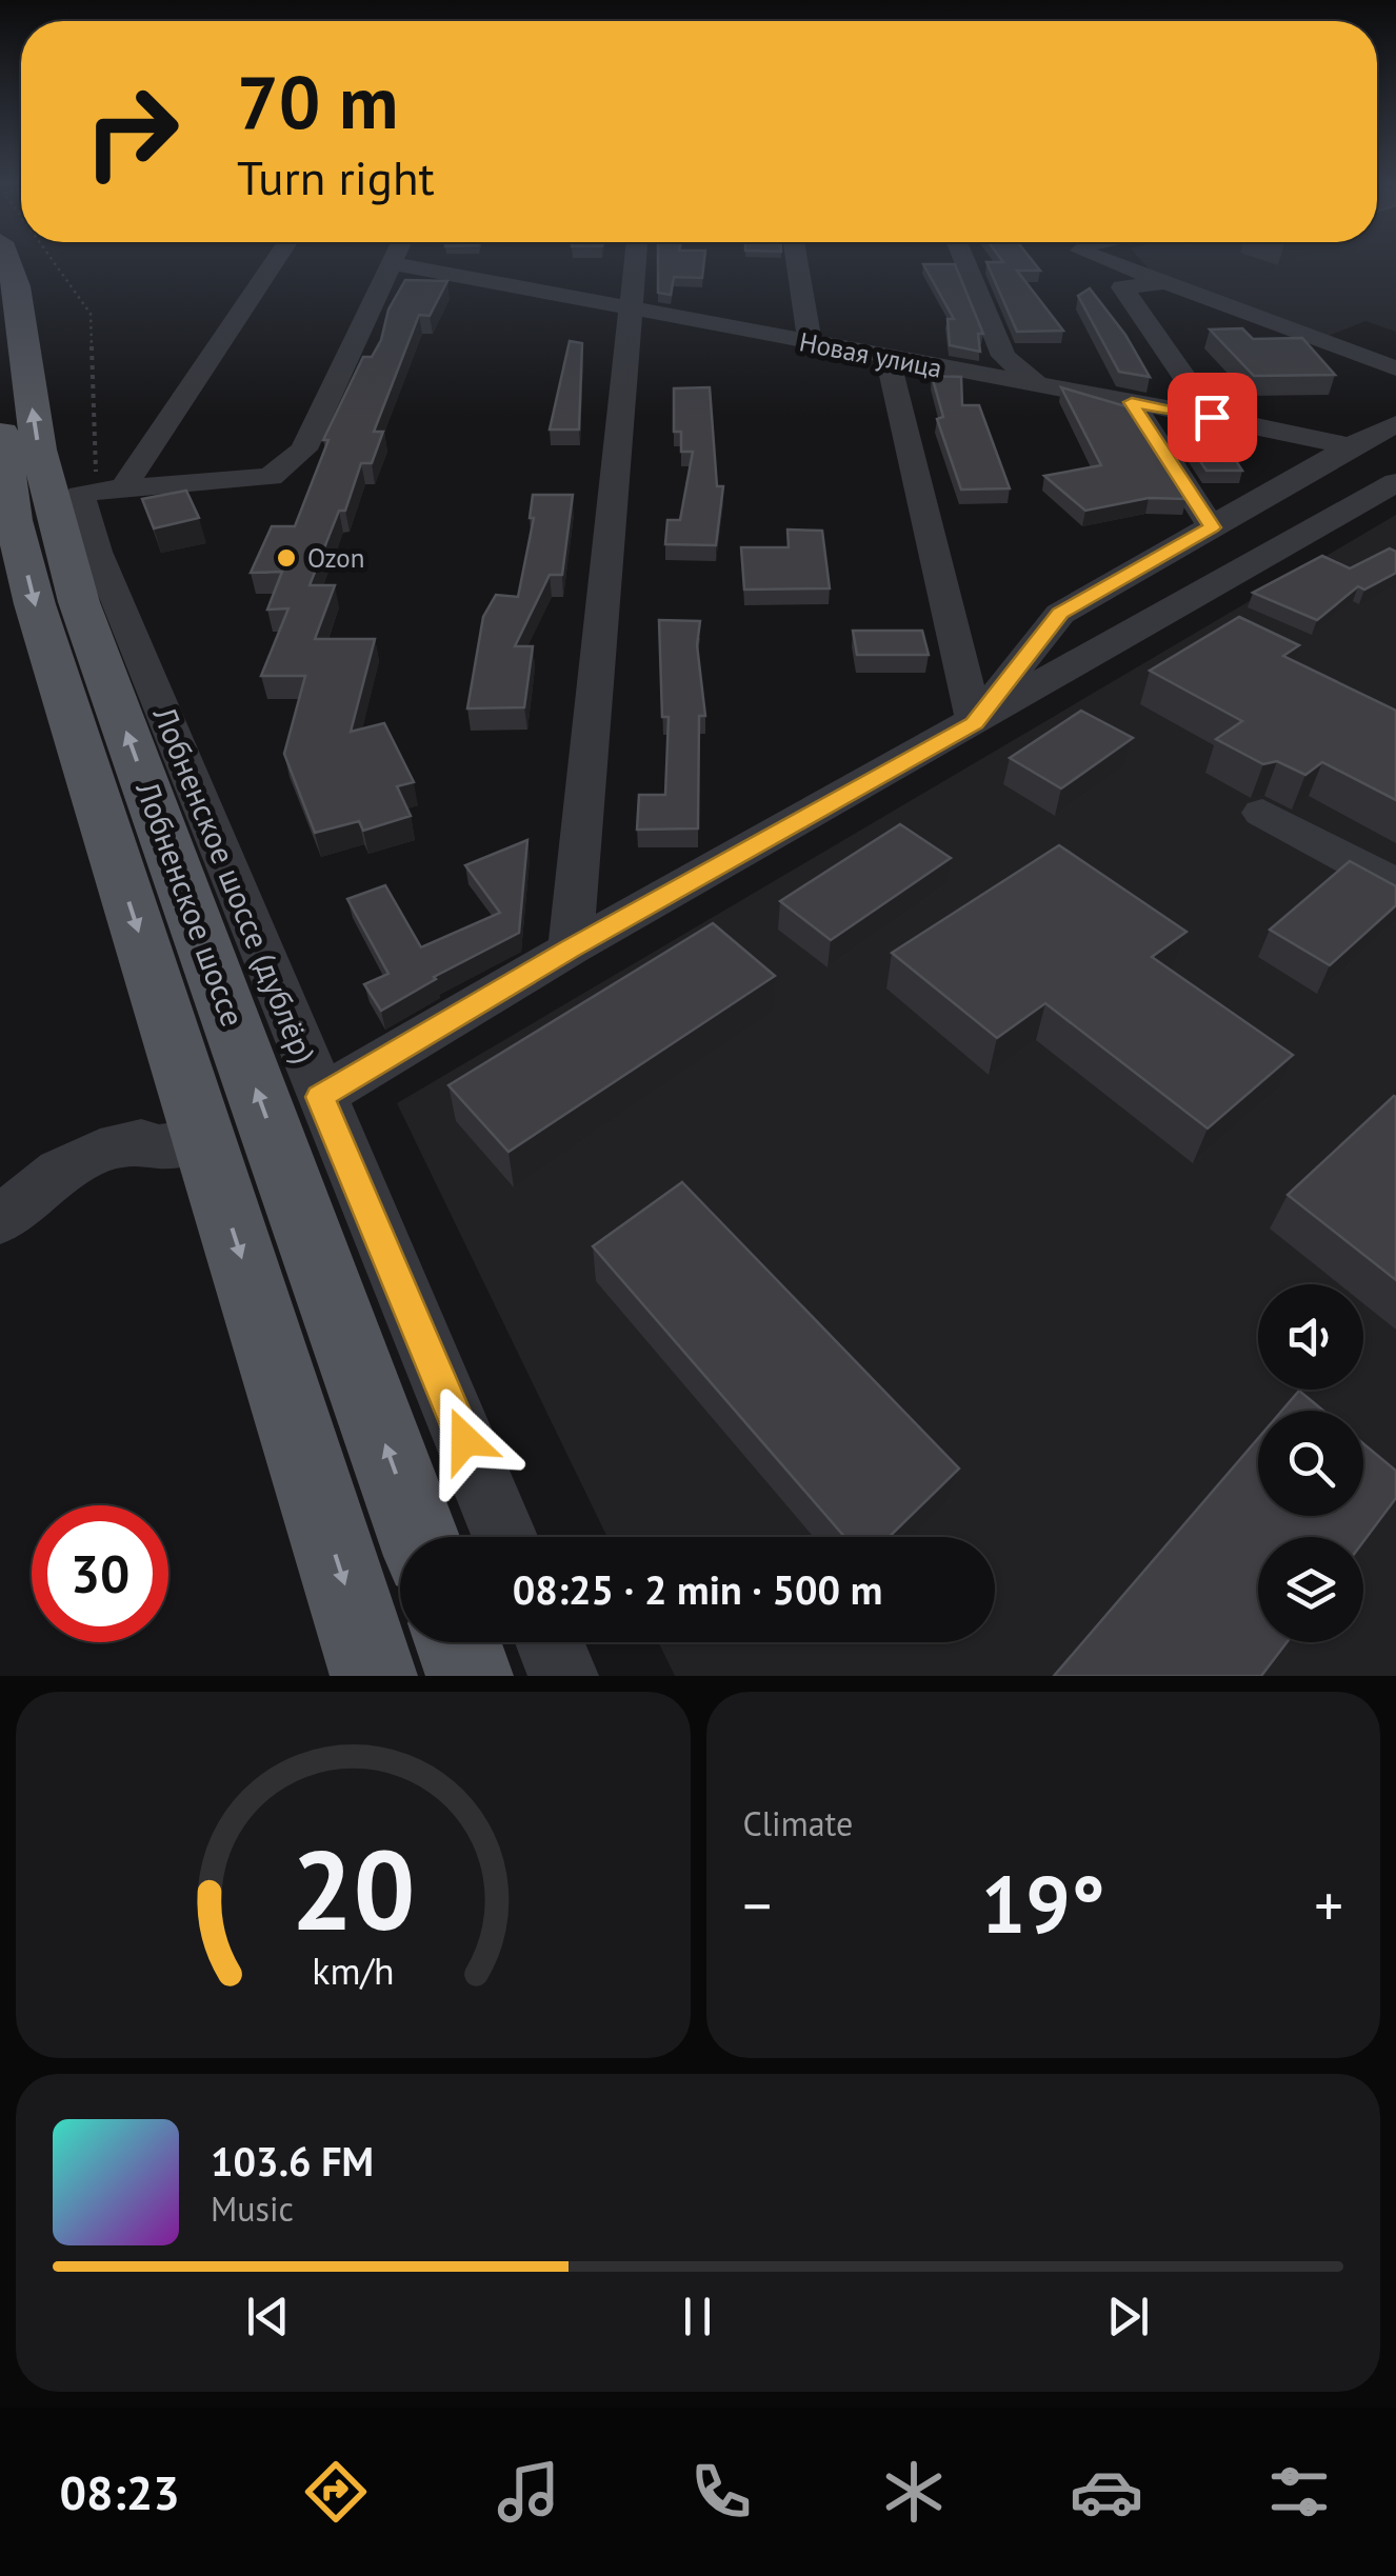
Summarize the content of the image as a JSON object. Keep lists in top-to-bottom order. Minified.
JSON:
{"streets":{"main road":["Лобненское шоссе"],"street":["Новая улица","Лобненское шоссе (дублёр)"]},"crossings":[["Лобненское шоссе (дублёр)","Лобненское шоссе"]],"places":["Ozon"],"page":{"turn":["70 m","Turn right"],"limit":"30","trip":"08:25 · 2 min · 500 m","tile":"Climate","heat":["−","19°","+"],"song":["103.6 FM","Music"],"tabs":"08:23","gauge":["20","km/h"]}}
